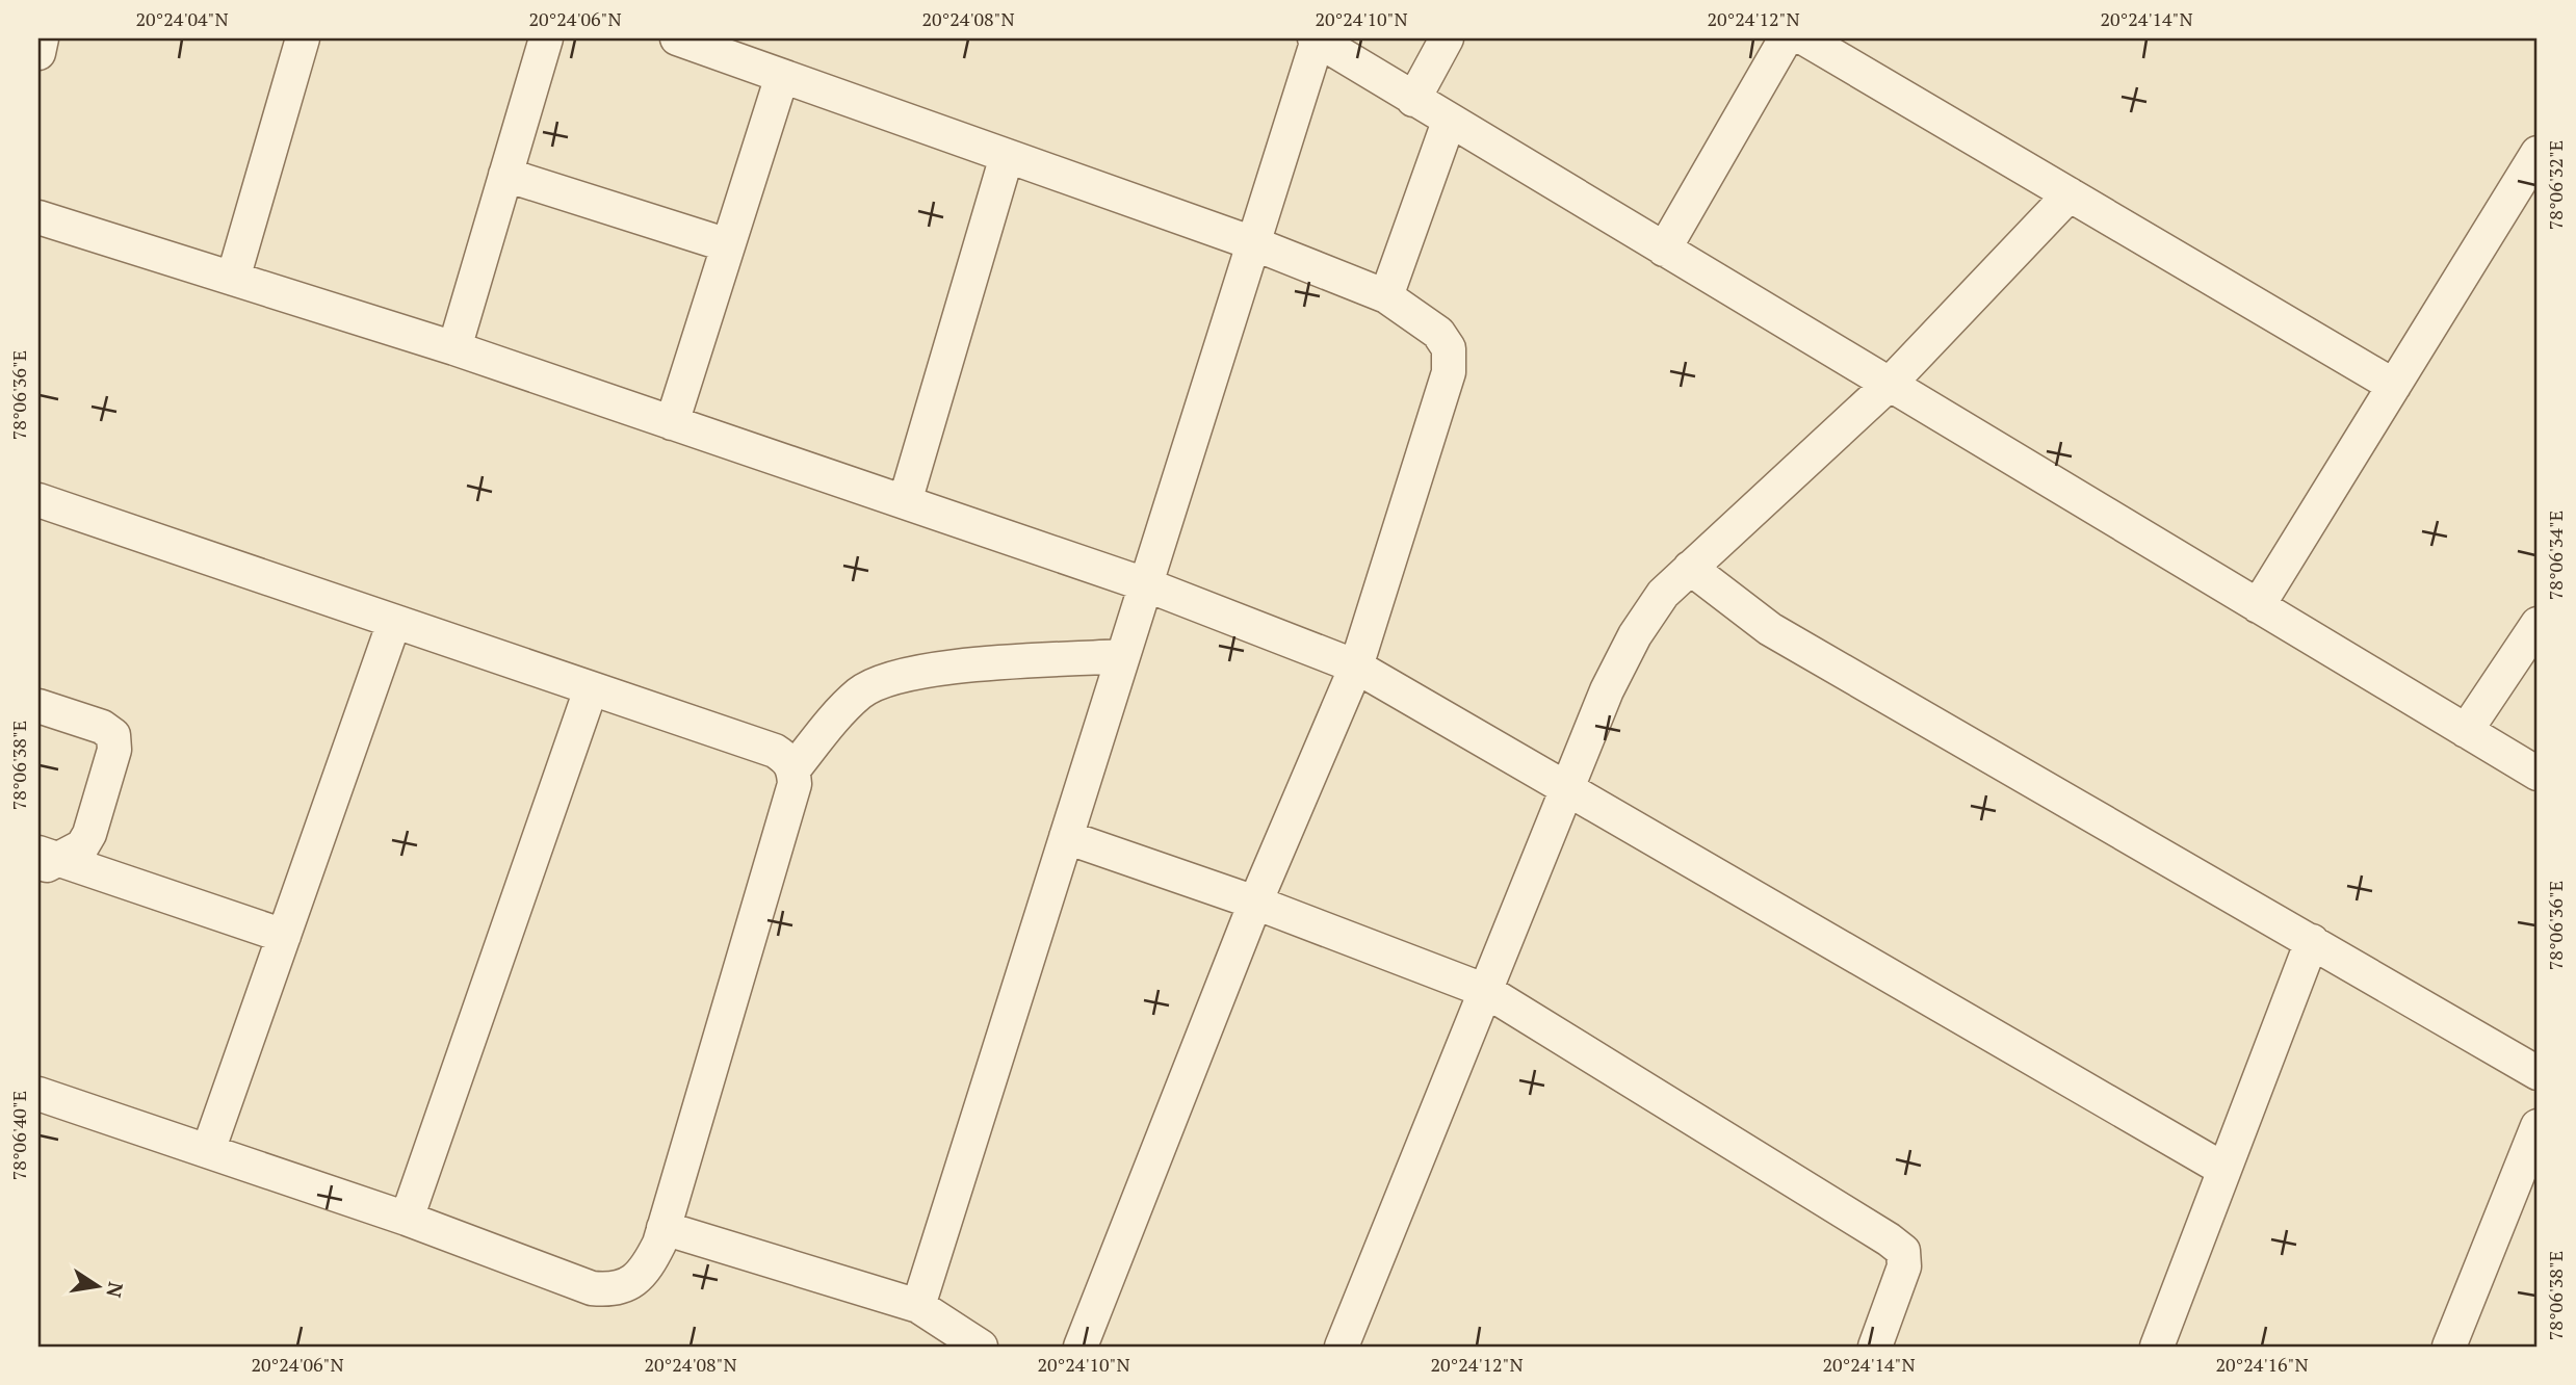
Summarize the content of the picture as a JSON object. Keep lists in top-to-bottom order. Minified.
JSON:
{"north":"right","coordinates":["20°24'04\"N","20°24'06\"N","20°24'08\"N","20°24'10\"N","20°24'12\"N","20°24'14\"N","78°06'32\"E","78°06'36\"E","78°06'34\"E","78°06'38\"E","78°06'40\"E","20°24'16\"N"]}
